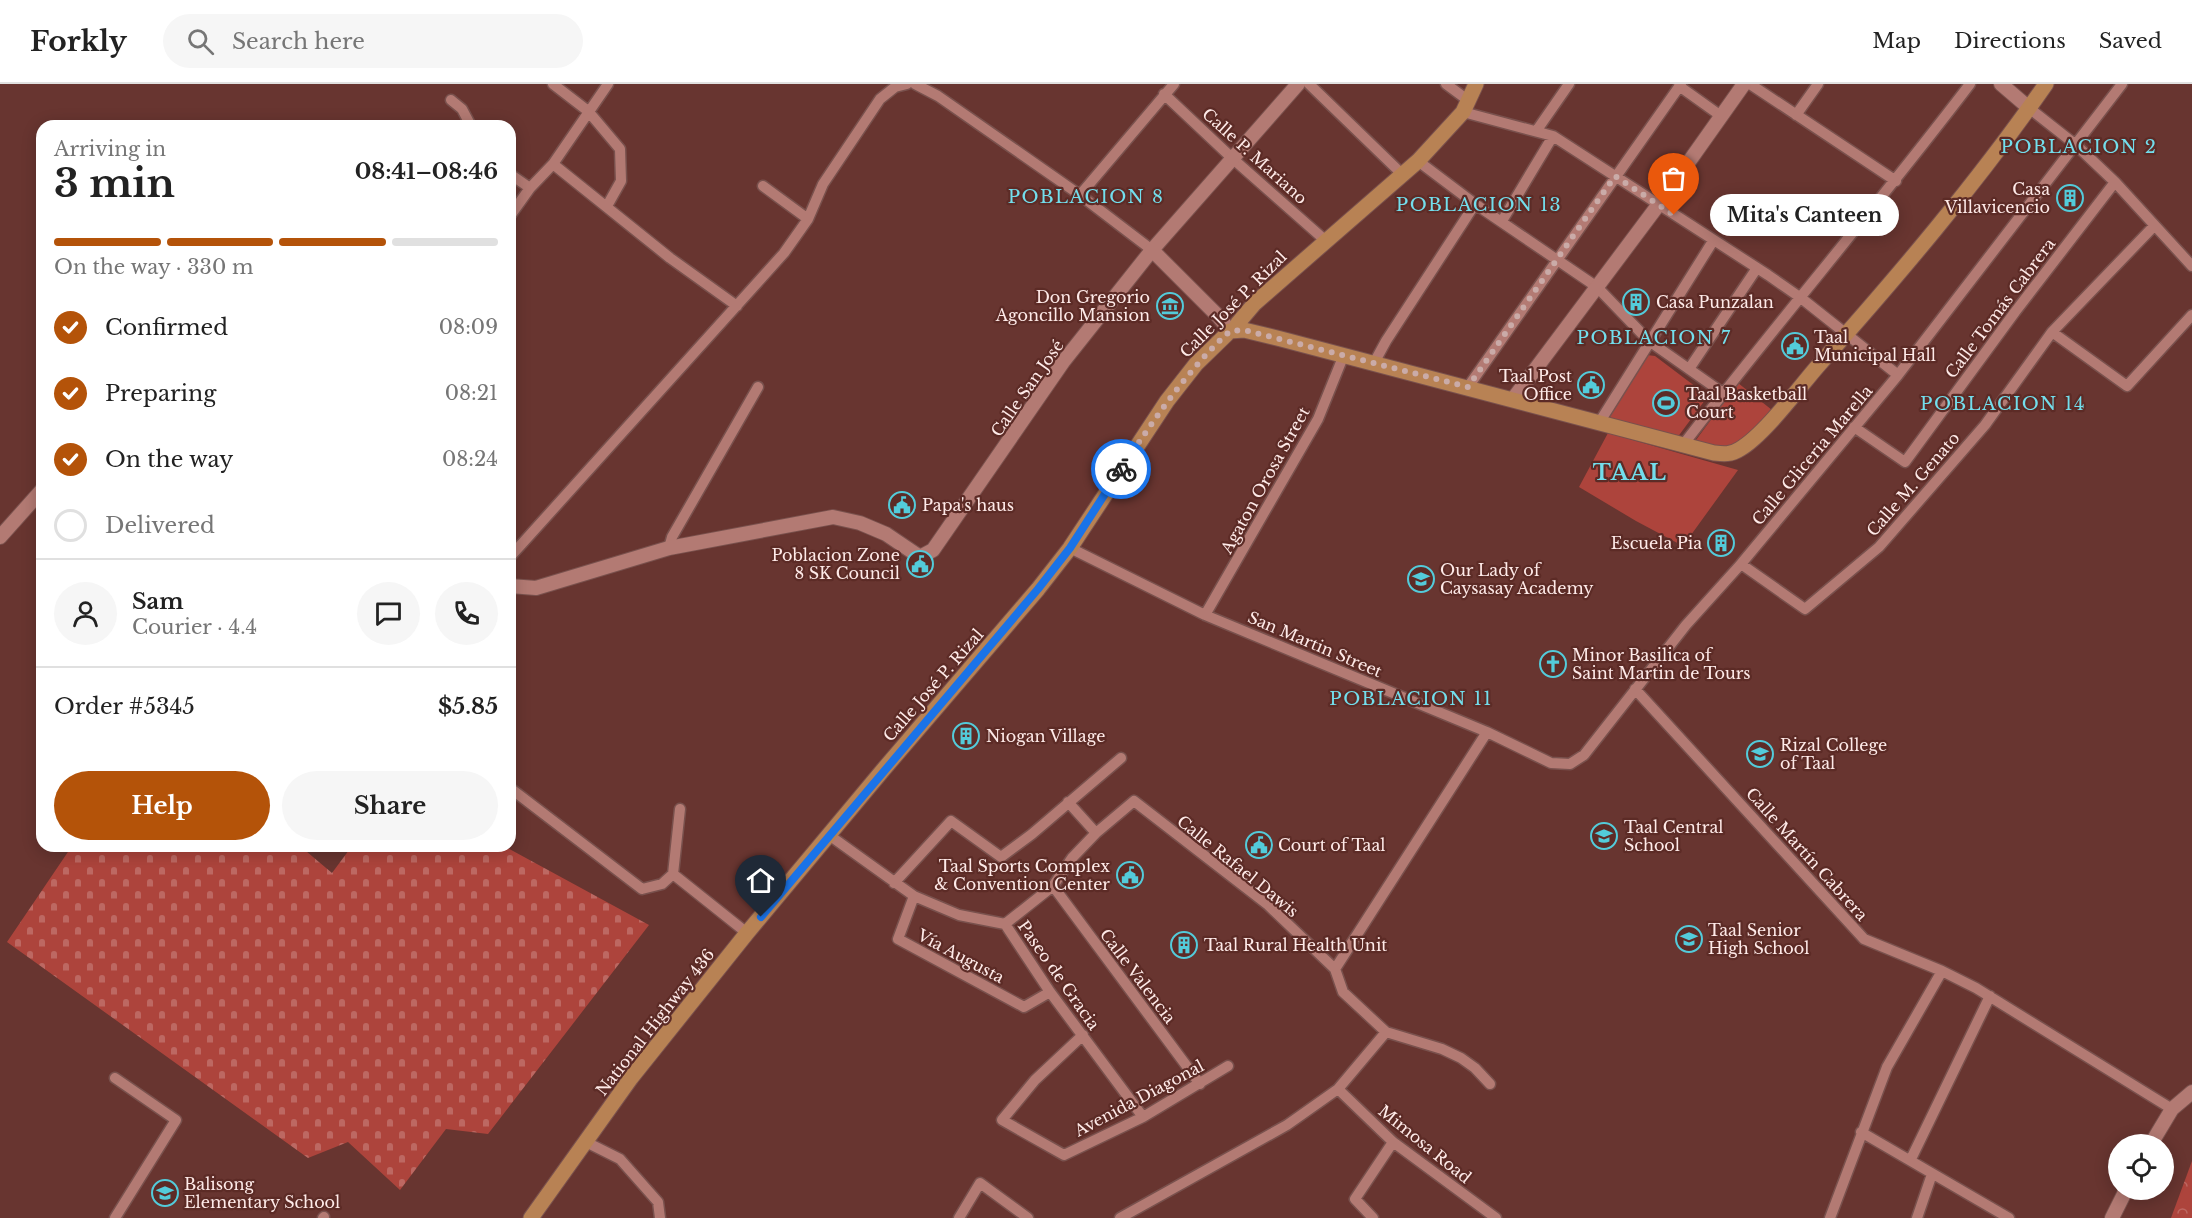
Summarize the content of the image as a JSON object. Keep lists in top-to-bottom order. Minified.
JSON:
{"streets":{"main road":["Calle José P. Rizal","National Highway 436"],"street":["Calle P. Mariano","Calle Tomás Cabrera","Calle San José","Calle Gliceria Marella","Agaton Orosa Street","Calle M. Genato","San Martin Street","Calle Martín Cabrera","Calle Rafael Dawis","Vía Augusta","Paseo de Gracia","Calle Valencia","Avenida Diagonal","Mimosa Road"]},"crossings":[["Calle P. Mariano","Calle José P. Rizal"],["Calle P. Mariano","Calle San José"],["Calle José P. Rizal","San Martin Street"],["Calle José P. Rizal","National Highway 436"],["Calle Tomás Cabrera","Calle Gliceria Marella"],["Calle Gliceria Marella","Calle M. Genato"],["Calle Gliceria Marella","San Martin Street"],["Calle Gliceria Marella","Calle Martín Cabrera"],["Agaton Orosa Street","San Martin Street"],["Calle Rafael Dawis","Paseo de Gracia"],["Calle Rafael Dawis","Calle Valencia"],["Vía Augusta","Paseo de Gracia"],["Paseo de Gracia","National Highway 436"],["Paseo de Gracia","Avenida Diagonal"],["Calle Valencia","Avenida Diagonal"]],"districts":["POBLACION 2","POBLACION 8","POBLACION 13","POBLACION 7","POBLACION 14","TAAL","POBLACION 11"],"places":{"building":["Casa Villavicencio","Casa Punzalan","Escuela Pia","Niogan Village","Taal Rural Health Unit"],"other":["Mita's Canteen"],"museum":["Don Gregorio Agoncillo Mansion"],"public building":["Taal Municipal Hall","Taal Post Office","Papa's haus","Poblacion Zone 8 SK Council","Court of Taal","Taal Sports Complex & Convention Center"],"sports":["Taal Basketball Court"],"school or university":["Our Lady of Caysasay Academy","Rizal College of Taal","Taal Central School","Taal Senior High School","Balisong Elementary School"],"church":["Minor Basilica of Saint Martin de Tours"]},"page":{"header":"Forkly","search":"Search here","nav":["Map","Directions","Saved"],"heading":["3 min","Arriving in","08:41–08:46"],"panel":["Sam","Courier · 4.4","Order #5345","$5.85"],"bubble":"Mita's Canteen","bar":"On the way · 330 m","list":[["Confirmed","08:09"],["Preparing","08:21"],["On the way","08:24"],"Delivered"],"buttons":["Help","Share"]}}
